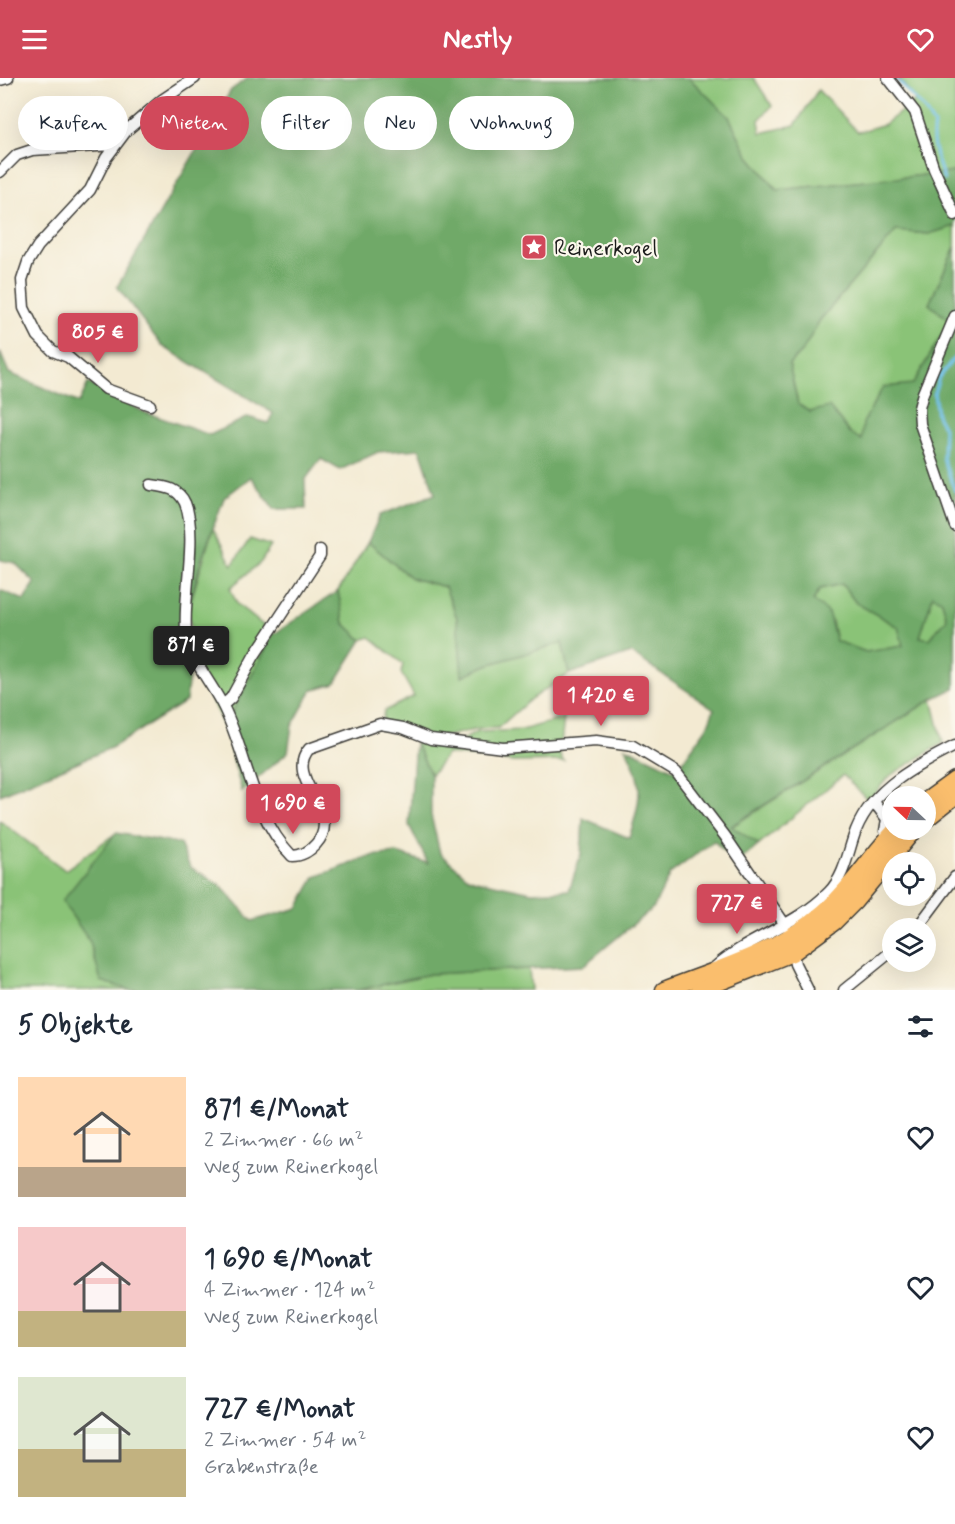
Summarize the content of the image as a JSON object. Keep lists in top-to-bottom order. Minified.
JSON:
{"places":{"place":["Reinerkogel"]},"north":"left","page":{"header":"Nestly","chip":["Kaufen","Mieten","Filter","Neu","Wohnung"],"price":["805 €","871 €","1 420 €","1 690 €","727 €"],"heading":"5 Objekte","list":[{"name":"871 €/Monat","note":"2 Zimmer · 66 m² · Weg zum Reinerkogel"},{"name":"1 690 €/Monat","note":"4 Zimmer · 124 m² · Weg zum Reinerkogel"},{"name":"727 €/Monat","note":"2 Zimmer · 54 m² · Grabenstraße"}]}}
